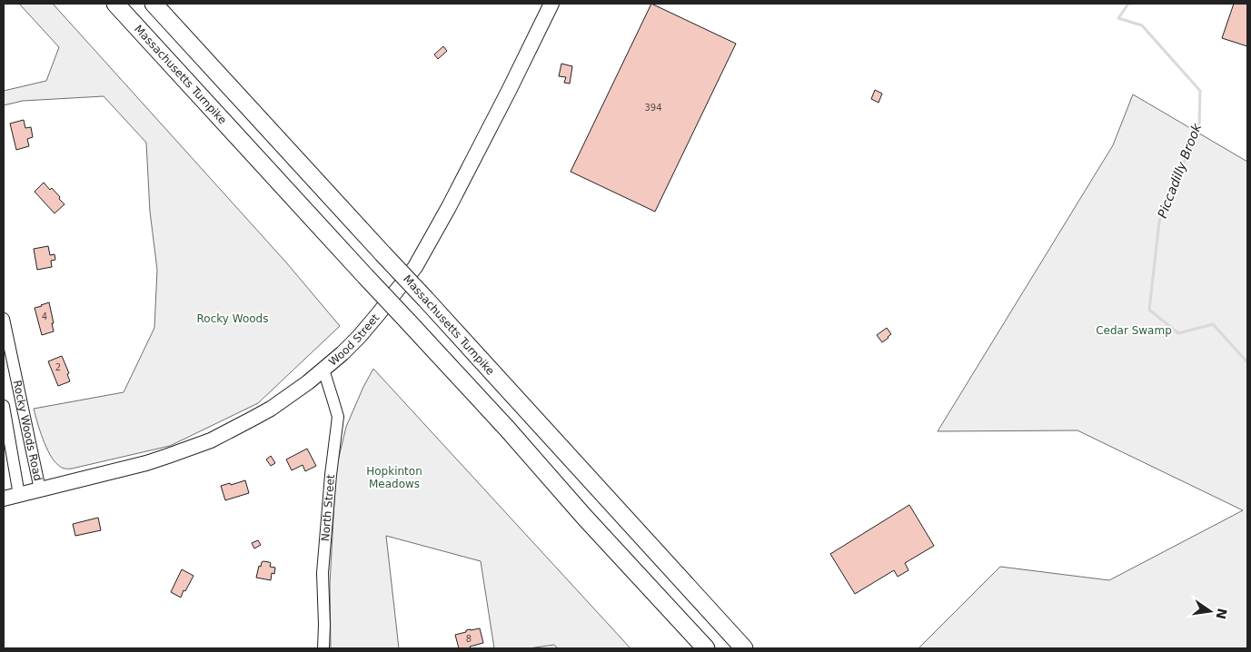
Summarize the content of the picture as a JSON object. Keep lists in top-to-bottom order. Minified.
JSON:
{"streets":{"highway":["Massachusetts Turnpike"],"main road":["Wood Street"],"street":["Rocky Woods Road","North Street"]},"crossings":[["Wood Street","Rocky Woods Road"],["Wood Street","North Street"]],"water":["Piccadilly Brook"],"parks":["Rocky Woods","Cedar Swamp","Hopkinton Meadows"],"house_numbers":["394","4","2","8"],"north":"right"}
